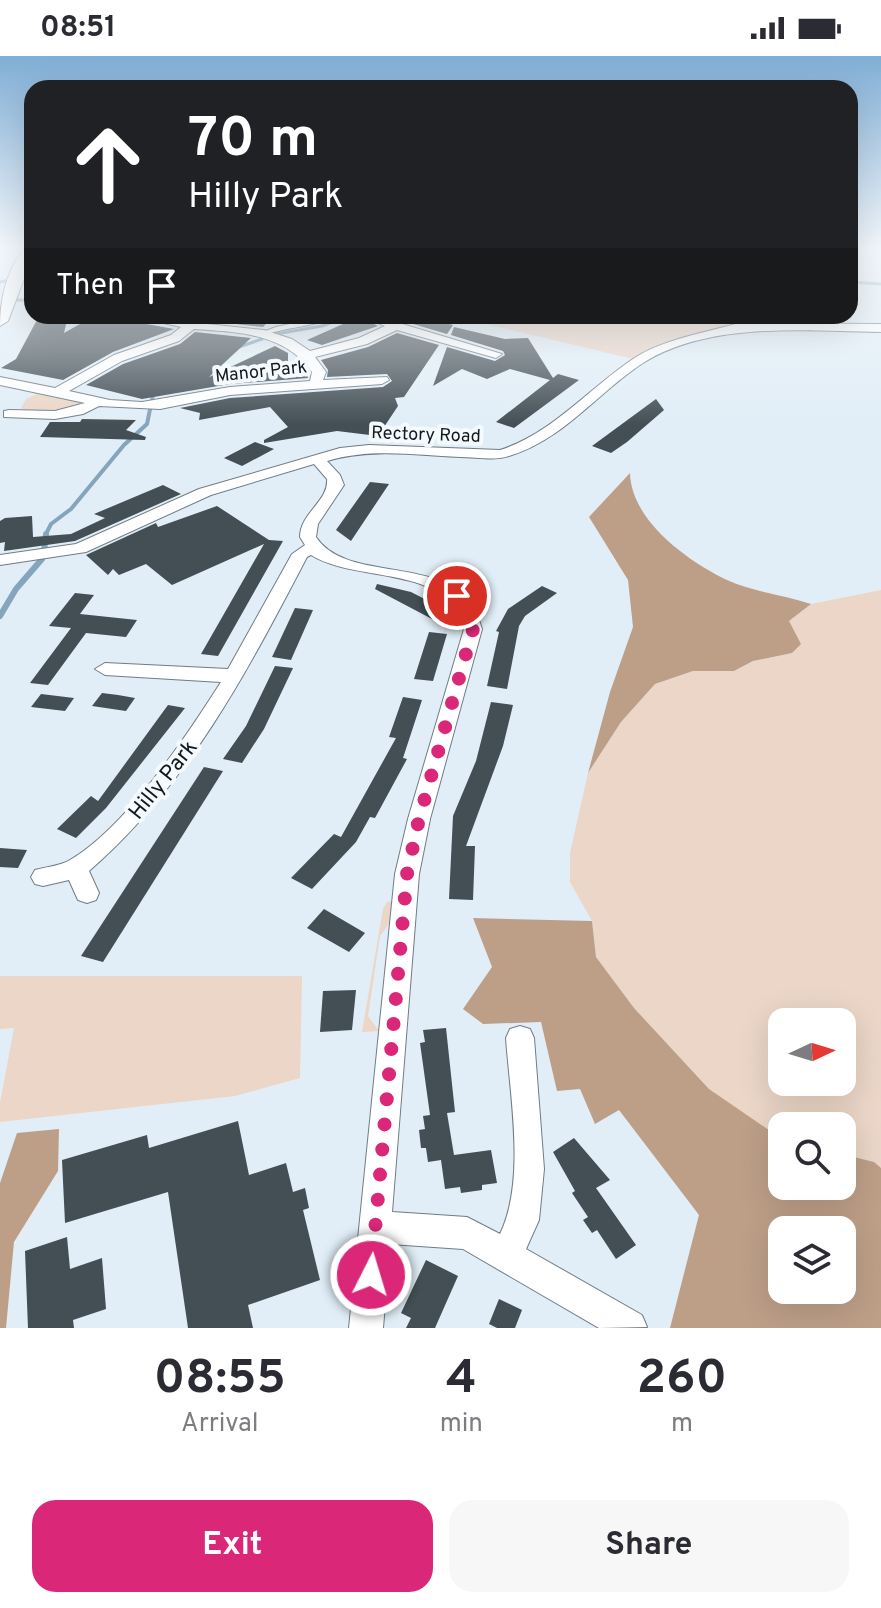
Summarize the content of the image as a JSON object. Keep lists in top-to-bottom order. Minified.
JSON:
{"streets":{"street":["Manor Park","Rectory Road","Hilly Park"]},"north":"right","page":{"status":"08:51","turn":["70 m","Hilly Park"],"then":"Then","eta":["08:55","Arrival","4","min","260","m"],"buttons":["Exit","Share"]}}
